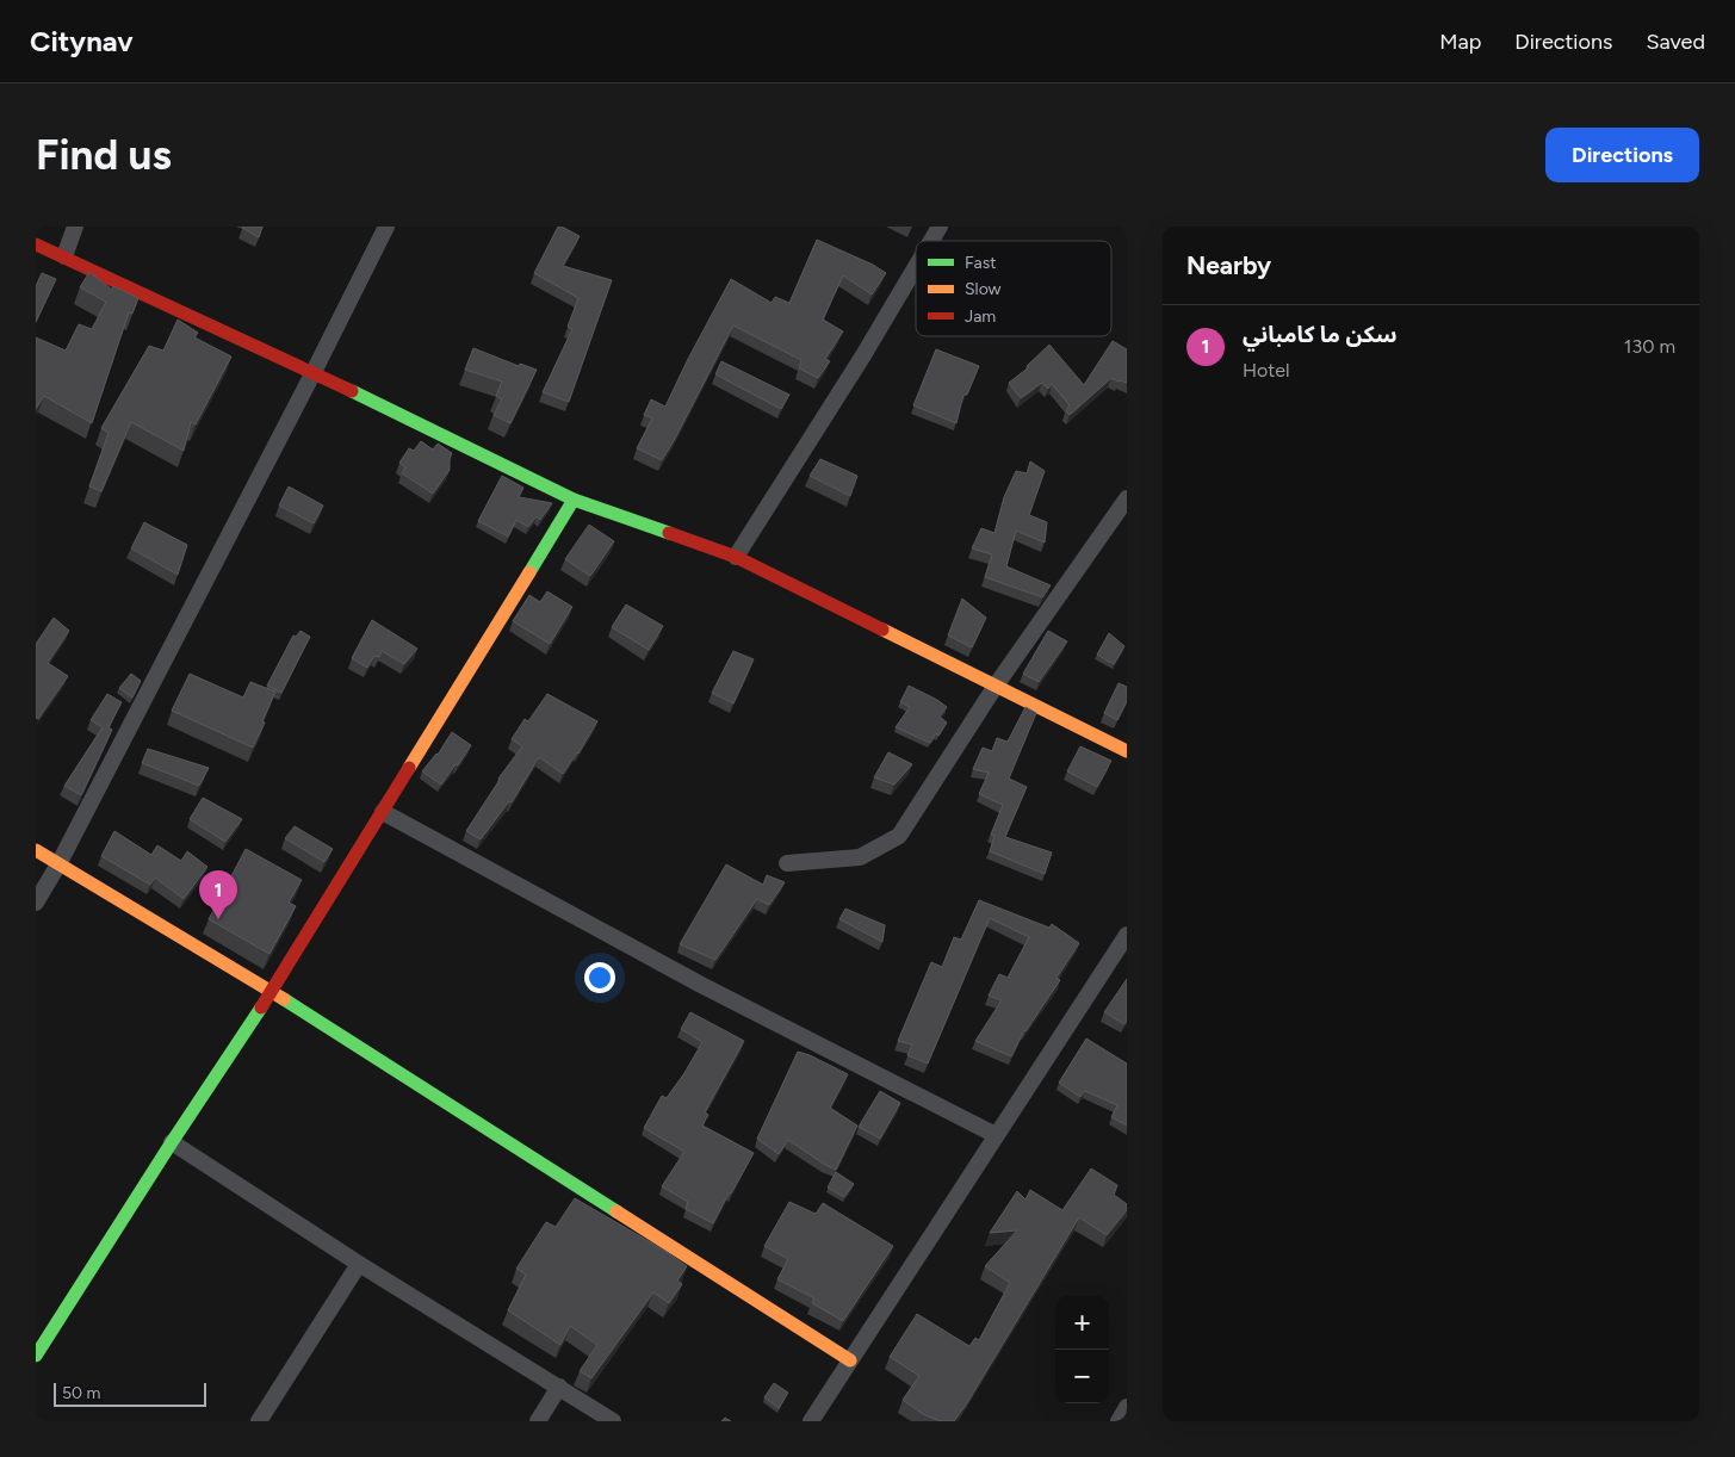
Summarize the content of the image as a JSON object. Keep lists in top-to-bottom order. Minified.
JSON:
{"legend":["Fast","Slow","Jam"],"scale_bar":"50 m","page":{"header":"Citynav","nav":["Map","Directions","Saved"],"buttons":"Directions","title":"Find us","heading":"Nearby","list":[{"mark":"1","name":"سكن ما كامباني","note":"Hotel","value":"130 m"}],"pins":"1","map_buttons":["+","−"],"scale":"50 m"}}
